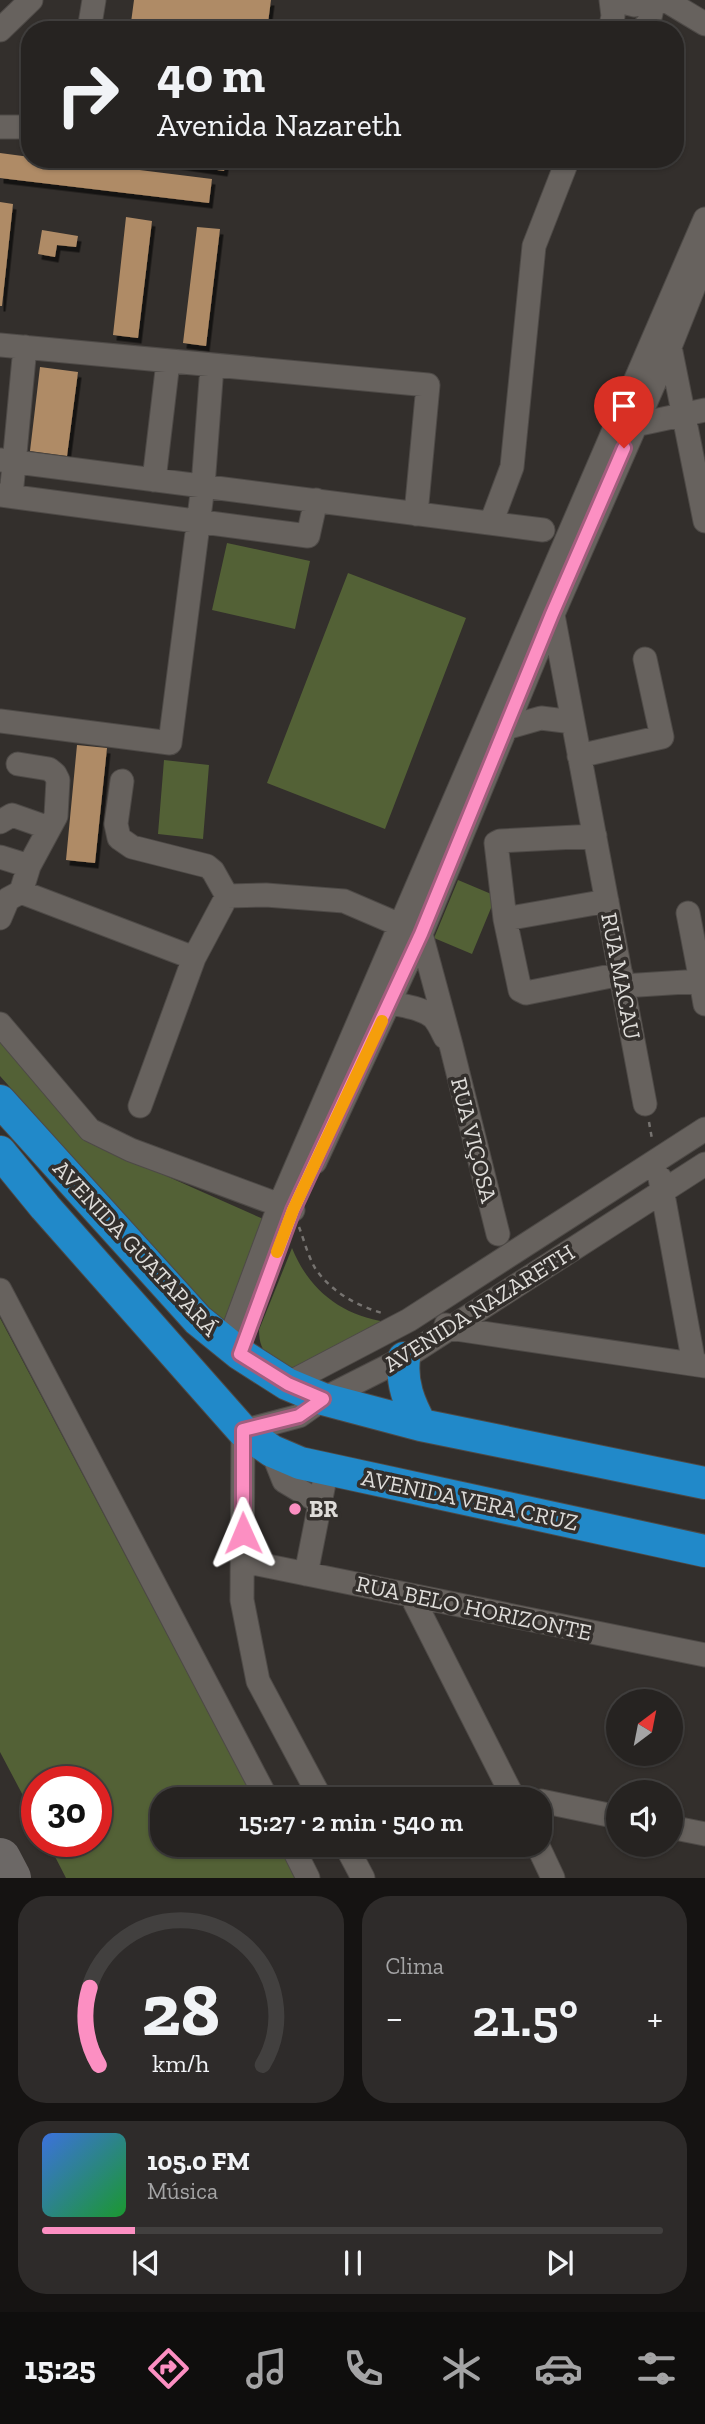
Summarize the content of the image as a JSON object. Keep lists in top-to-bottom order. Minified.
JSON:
{"streets":{"highway":["AVENIDA GUATAPARÁ","AVENIDA VERA CRUZ"],"street":["RUA MACAU","RUA VIÇOSA","AVENIDA NAZARETH","RUA BELO HORIZONTE"]},"crossings":[["AVENIDA GUATAPARÁ","AVENIDA NAZARETH"],["AVENIDA GUATAPARÁ","AVENIDA VERA CRUZ"],["AVENIDA NAZARETH","AVENIDA VERA CRUZ"]],"places":["BR"],"north":"top right","page":{"turn":["40 m","Avenida Nazareth"],"limit":"30","trip":"15:27 · 2 min · 540 m","tile":"Clima","heat":["−","21.5°","+"],"song":["105.0 FM","Música"],"tabs":"15:25","gauge":["28","km/h"]}}
